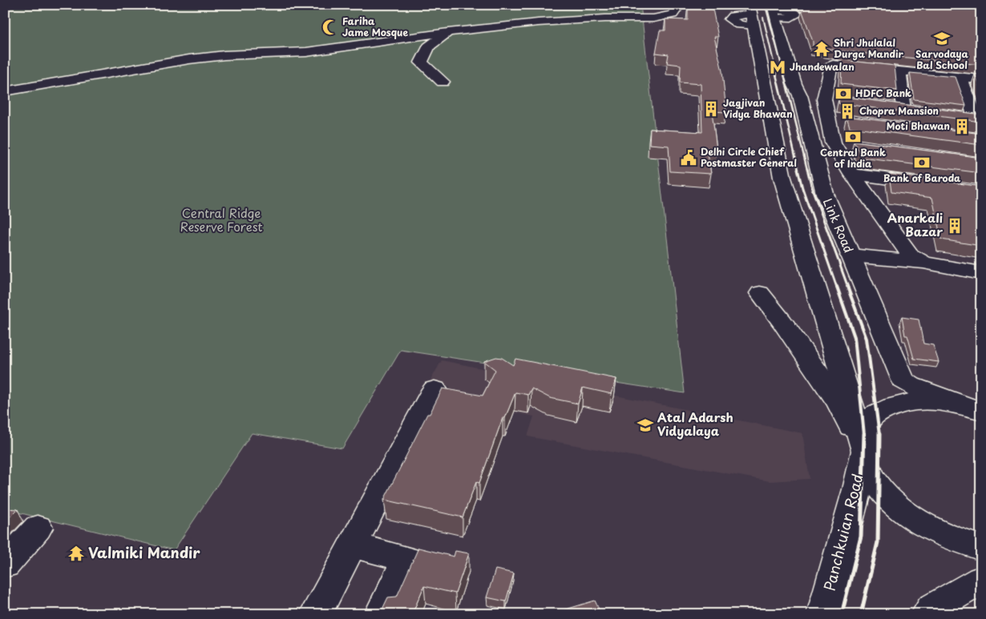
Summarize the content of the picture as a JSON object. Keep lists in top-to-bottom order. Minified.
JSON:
{"streets":{"main road":["Link Road","Panchkuian Road"]},"parks":["Central Ridge Reserve Forest"],"places":{"mosque":["Fariha Jame Mosque"],"school or university":["Sarvodaya Bal School","Atal Adarsh Vidyalaya"],"temple":["Shri Jhulalal Durga Mandir","Valmiki Mandir"],"metro station":["Jhandewalan"],"bank":["HDFC Bank","Central Bank of India","Bank of Baroda"],"building":["Jagjivan Vidya Bhawan","Chopra Mansion","Moti Bhawan","Anarkali Bazar"],"public building":["Delhi Circle Chief Postmaster General"]}}
